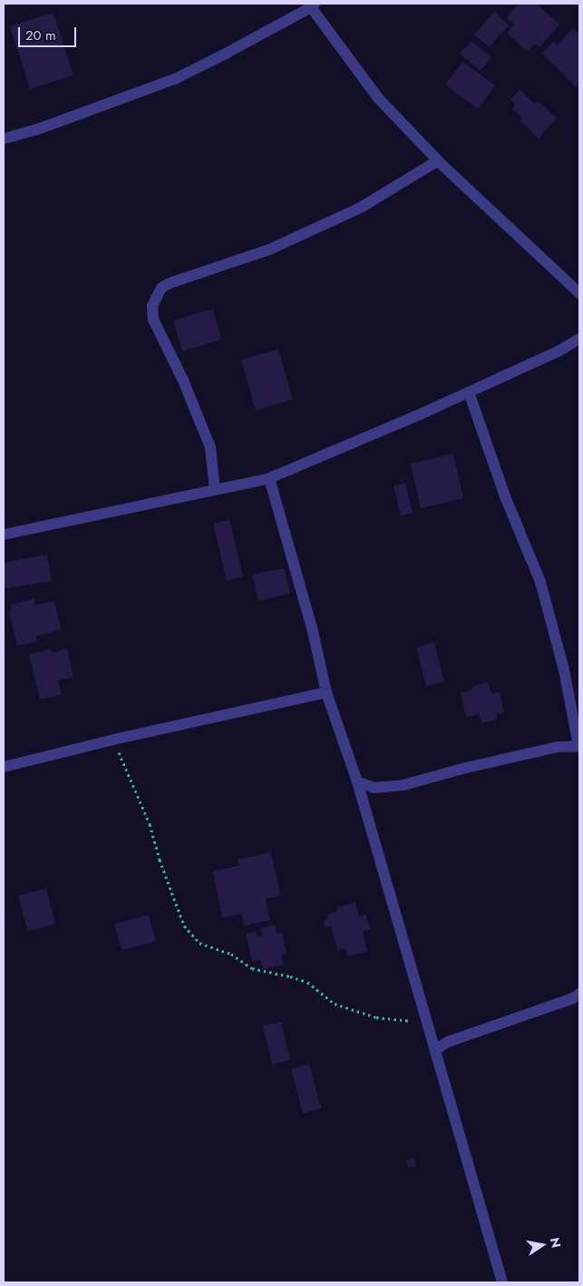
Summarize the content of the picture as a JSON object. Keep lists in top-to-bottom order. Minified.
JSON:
{"scale_bar":"20 m","north":"right"}
